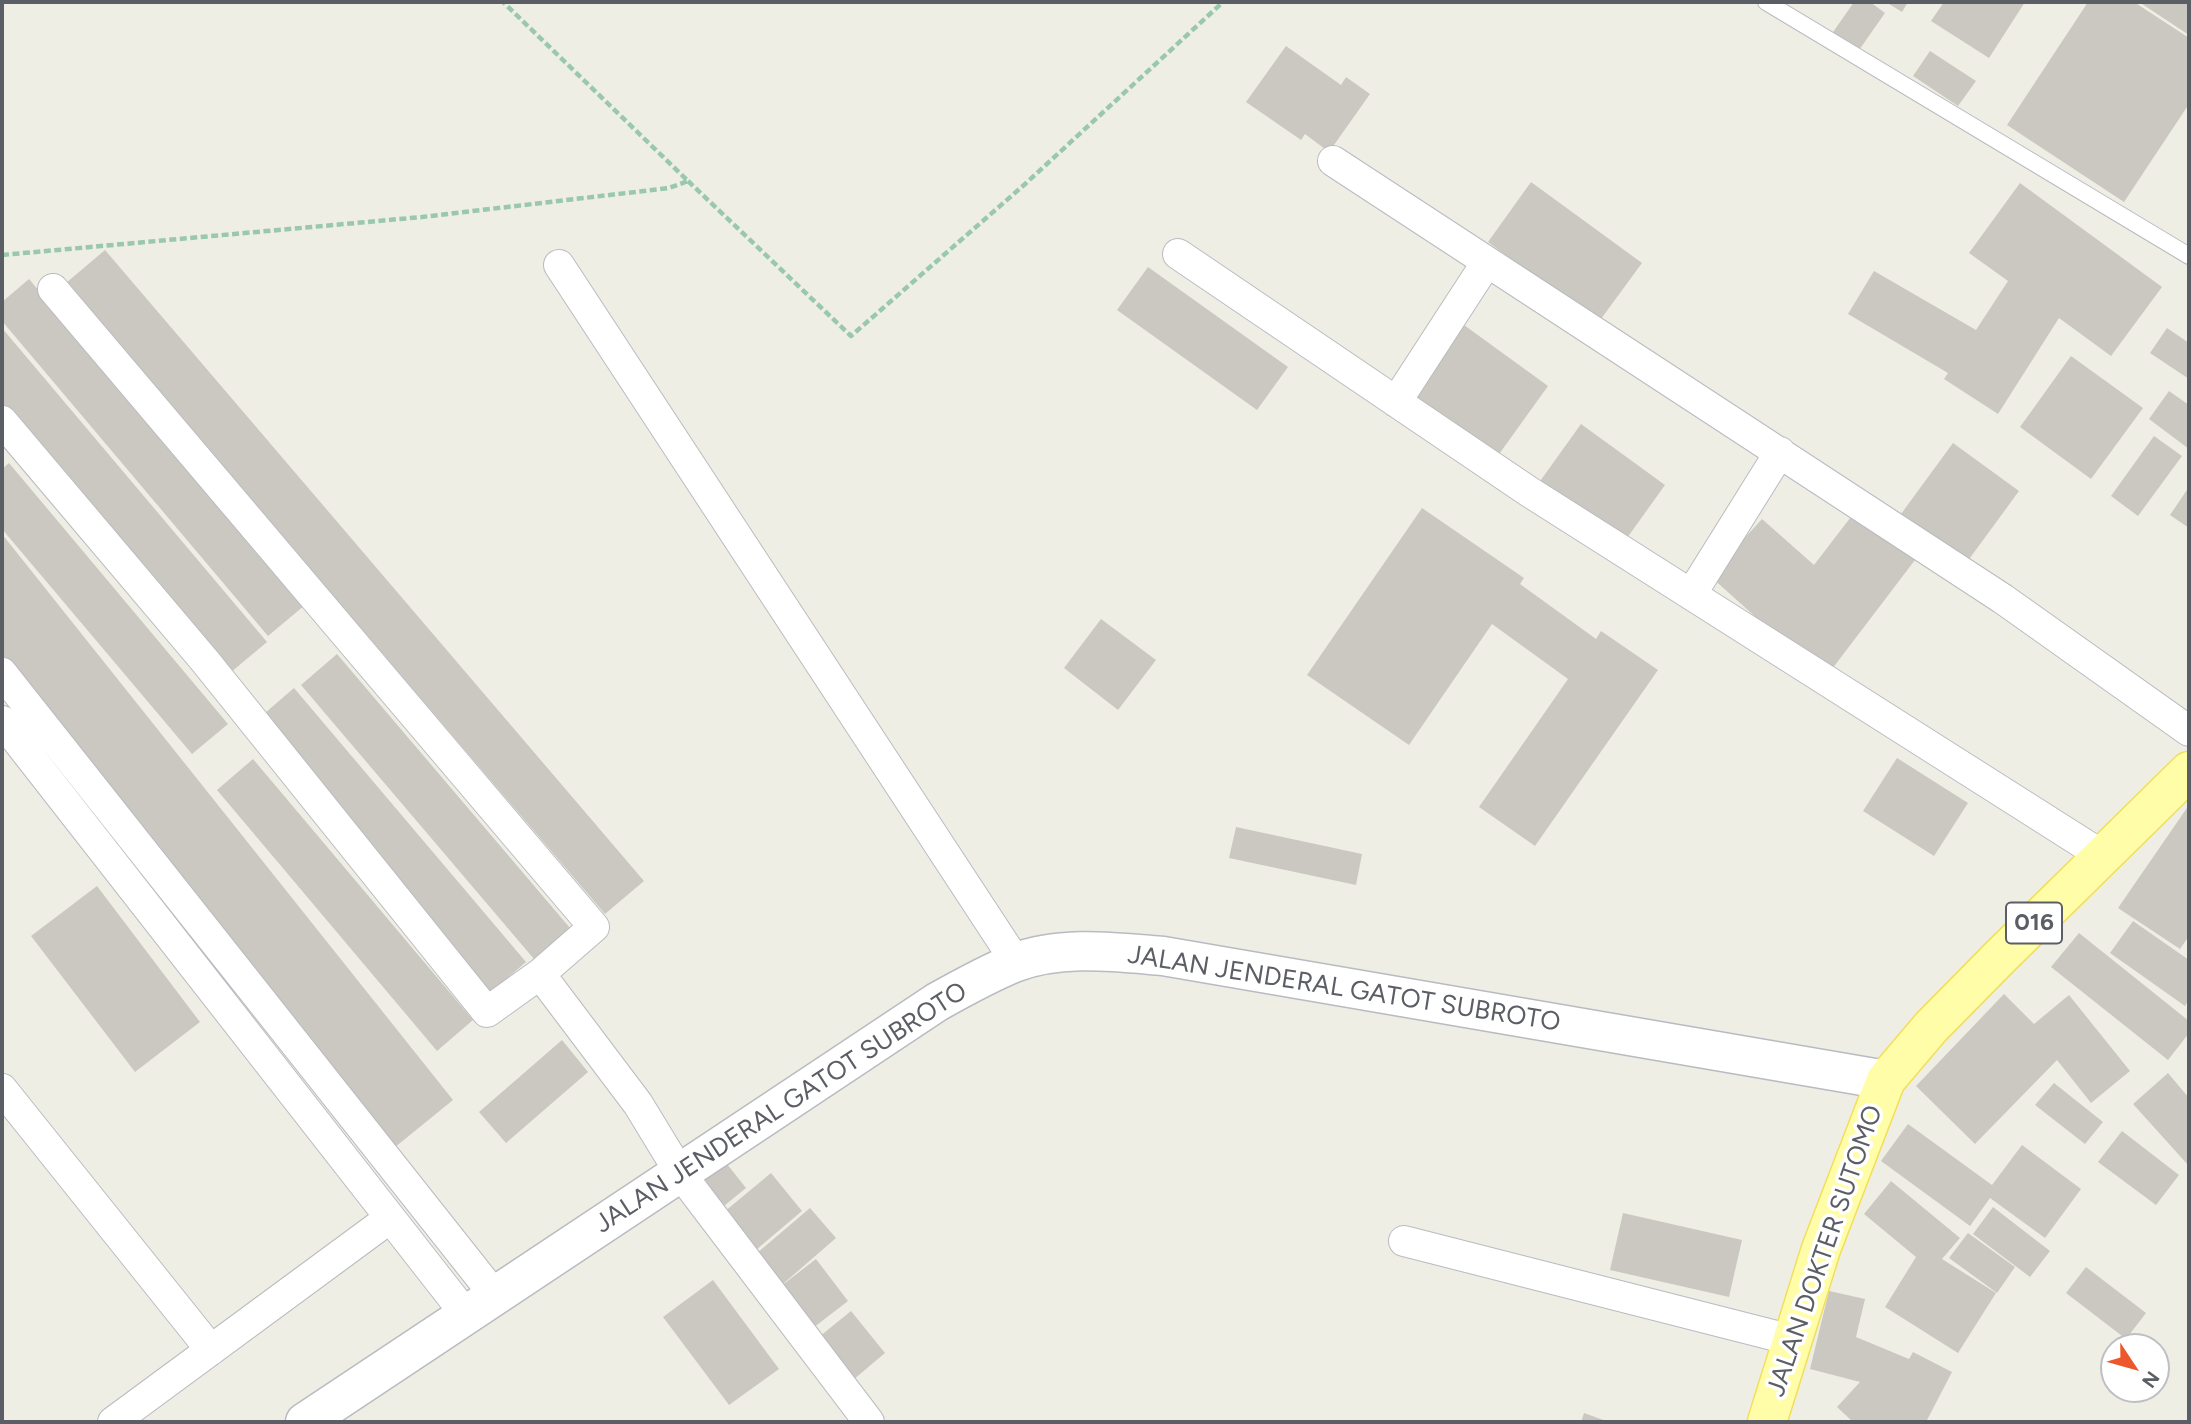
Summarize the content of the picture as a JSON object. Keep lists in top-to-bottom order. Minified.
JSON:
{"streets":{"main road":["016","JALAN JENDERAL GATOT SUBROTO","JALAN DOKTER SUTOMO"]},"crossings":[["016","JALAN JENDERAL GATOT SUBROTO"],["016","JALAN DOKTER SUTOMO"],["JALAN JENDERAL GATOT SUBROTO","JALAN DOKTER SUTOMO"]],"north":"bottom right"}
